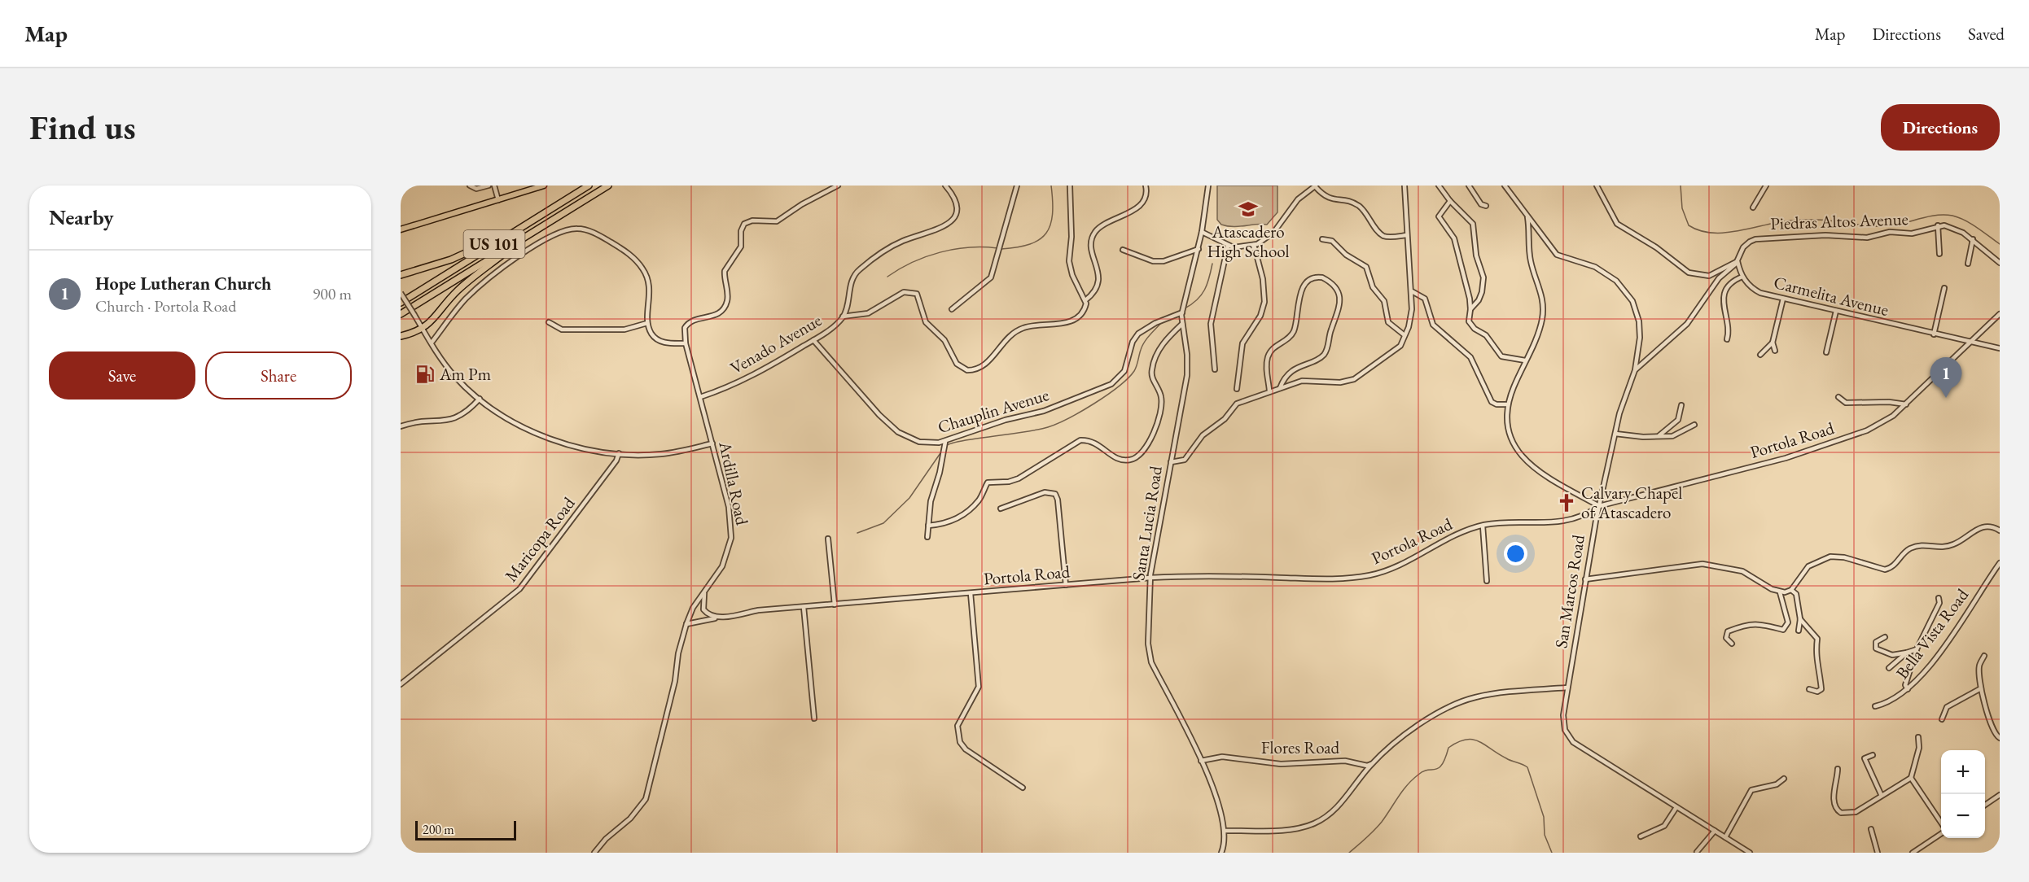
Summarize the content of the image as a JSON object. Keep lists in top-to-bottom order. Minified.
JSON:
{"streets":{"highway":["US 101"],"street":["Piedras Altos Avenue","Carmelita Avenue","Venado Avenue","Chauplin Avenue","Portola Road","Ardilla Road","Santa Lucia Road","Maricopa Road","San Marcos Road","Bella Vista Road","Flores Road"]},"crossings":[["Piedras Altos Avenue","San Marcos Road"],["Carmelita Avenue","Portola Road"],["Venado Avenue","Chauplin Avenue"],["Venado Avenue","Ardilla Road"],["Chauplin Avenue","Santa Lucia Road"],["Portola Road","Ardilla Road"],["Portola Road","Santa Lucia Road"],["Portola Road","San Marcos Road"],["Santa Lucia Road","Flores Road"]],"places":{"school or university":["Atascadero High School"],"fuel station":["Am Pm"],"church":["Calvary Chapel of Atascadero"]},"scale_bar":"200 m","page":{"header":"Map","nav":["Map","Directions","Saved"],"buttons":["Directions",["Save","Share"]],"title":"Find us","heading":"Nearby","list":[{"mark":"1","name":"Hope Lutheran Church","note":"Church · Portola Road","value":"900 m"}],"pins":"1","map_buttons":["+","−"],"scale":"200 m"}}
